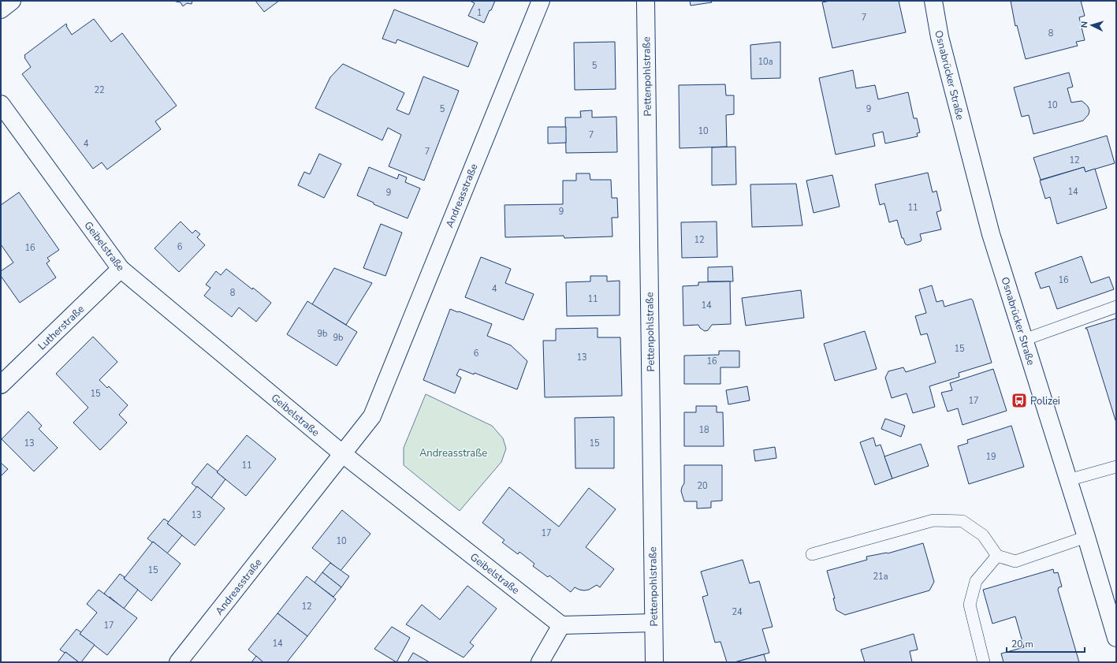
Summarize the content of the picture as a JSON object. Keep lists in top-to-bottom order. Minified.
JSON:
{"streets":{"street":["Osnabrücker Straße","Pettenpohlstraße","Andreasstraße","Geibelstraße","Lutherstraße"]},"crossings":[["Andreasstraße","Geibelstraße"],["Geibelstraße","Lutherstraße"]],"parks":["Andreasstraße"],"places":{"bus stop":["Polizei"]},"house_numbers":["1","7","8","10a","5","22","10","5","9","10","7","4","7","12","14","9","11","9","12","6","16","16","4","8","11","14","9b","9b","15","6","13","16","15","17","18","13","15","19","11","20","13","17","10","15","21a","12","24","17","14"],"scale_bar":"20 m","north":"left"}
